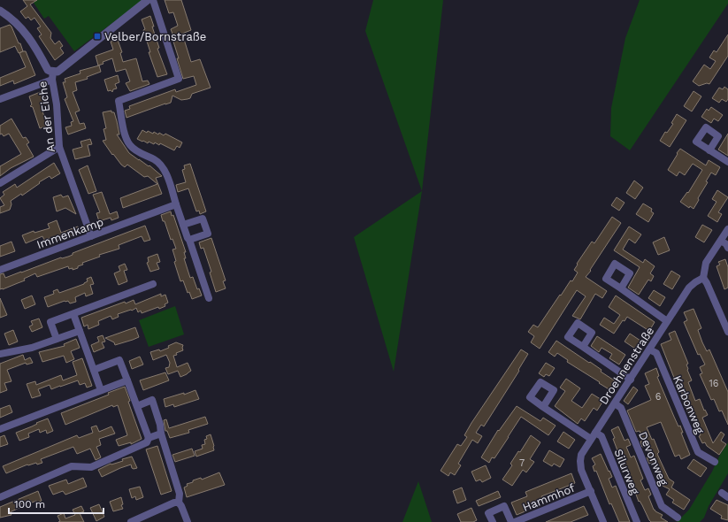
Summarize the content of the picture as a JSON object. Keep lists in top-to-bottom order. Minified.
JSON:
{"streets":{"street":["An der Eiche","Immenkamp","Droehnenstraße","Karbonweg","Devonweg","Silurweg","Hammhof"]},"crossings":[["An der Eiche","Immenkamp"],["Droehnenstraße","Karbonweg"],["Droehnenstraße","Devonweg"],["Droehnenstraße","Silurweg"],["Droehnenstraße","Hammhof"]],"places":{"transit":["Velber/Bornstraße"]},"house_numbers":["16","6","7"],"scale_bar":"100 m"}
